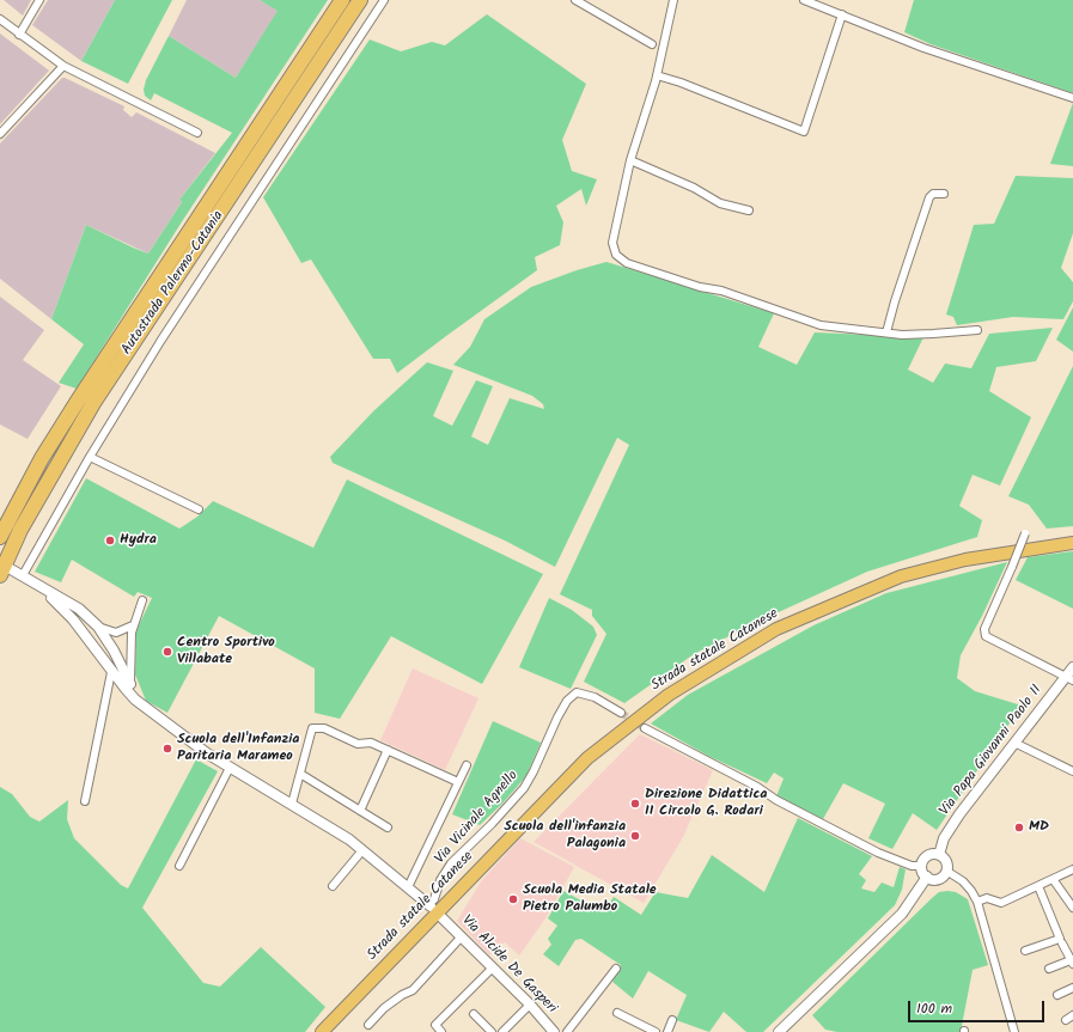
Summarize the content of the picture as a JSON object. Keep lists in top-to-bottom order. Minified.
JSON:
{"streets":{"highway":["Autostrada Palermo-Catania"],"main road":["Strada statale Catanese"],"street":["Via Papa Giovanni Paolo II","Via Vicinale Agnello","Via Alcide De Gasperi"]},"places":["Hydra","Centro Sportivo Villabate","Scuola dell'Infanzia Paritaria Marameo","Direzione Didattica II Circolo G. Rodari","MD","Scuola dell'infanzia Palagonia","Scuola Media Statale Pietro Palumbo"],"scale_bar":"100 m"}
